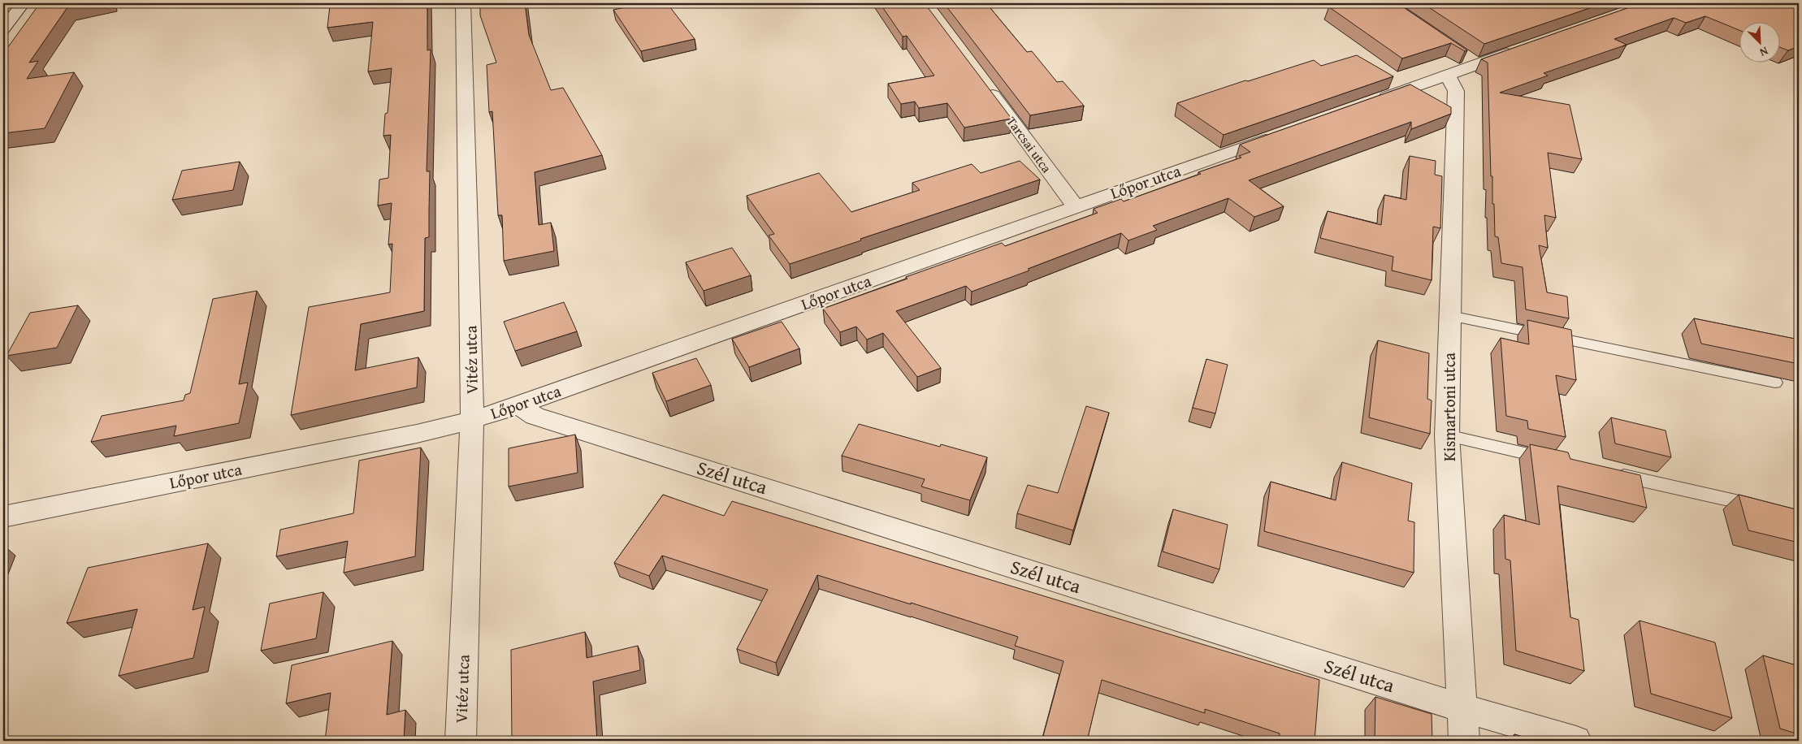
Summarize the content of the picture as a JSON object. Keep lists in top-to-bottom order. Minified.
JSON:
{"streets":{"street":["Tarcsai utca","Lőpor utca","Vitéz utca","Kismartoni utca","Szél utca"]},"crossings":[["Tarcsai utca","Lőpor utca"],["Lőpor utca","Vitéz utca"],["Lőpor utca","Szél utca"],["Kismartoni utca","Szél utca"]],"north":"bottom right"}
